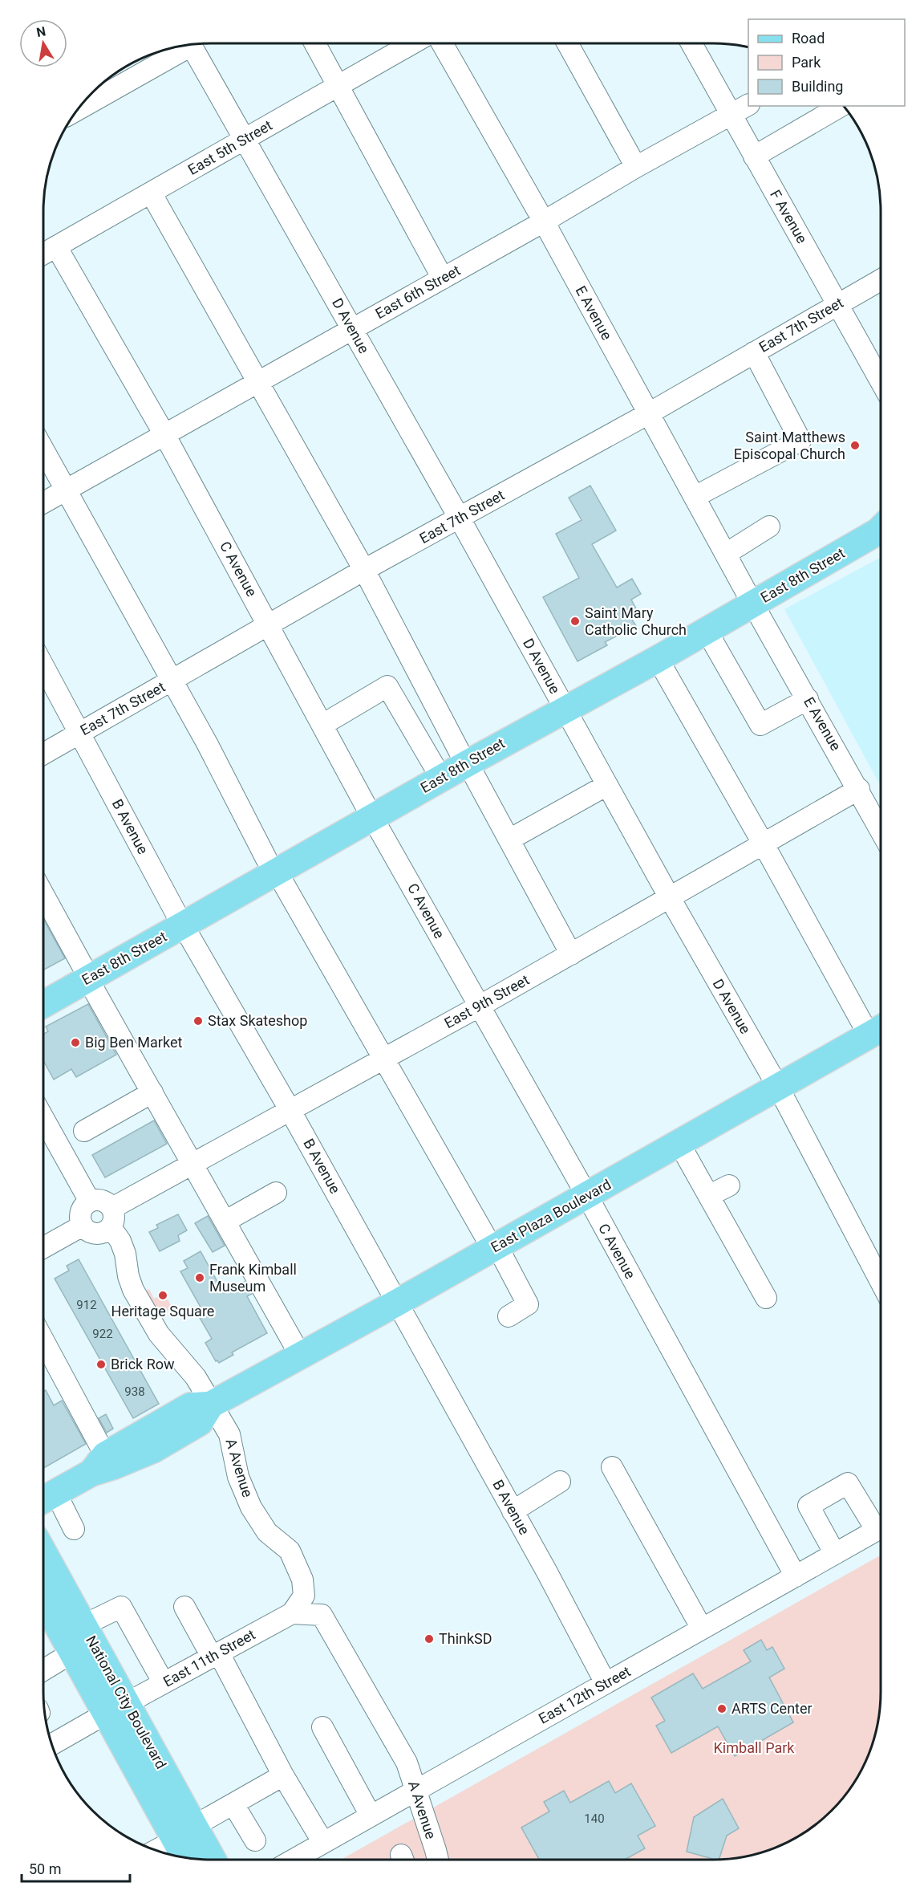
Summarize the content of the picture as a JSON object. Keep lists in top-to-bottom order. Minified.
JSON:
{"streets":{"main road":["East 8th Street","East Plaza Boulevard","National City Boulevard"],"street":["East 5th Street","F Avenue","East 6th Street","E Avenue","East 7th Street","D Avenue","C Avenue","B Avenue","East 9th Street","A Avenue","East 11th Street","East 12th Street"]},"crossings":[["East 5th Street","D Avenue"],["East 5th Street","C Avenue"],["F Avenue","East 6th Street"],["F Avenue","East 7th Street"],["East 6th Street","E Avenue"],["East 6th Street","D Avenue"],["East 6th Street","C Avenue"],["E Avenue","East 7th Street"],["E Avenue","East 8th Street"],["E Avenue","East 9th Street"],["East 7th Street","D Avenue"],["East 7th Street","C Avenue"],["East 7th Street","B Avenue"],["D Avenue","East 8th Street"],["D Avenue","East 9th Street"],["D Avenue","East Plaza Boulevard"],["C Avenue","East 8th Street"],["C Avenue","East 9th Street"],["C Avenue","East Plaza Boulevard"],["C Avenue","East 12th Street"],["East 8th Street","B Avenue"],["B Avenue","East 9th Street"],["B Avenue","East Plaza Boulevard"],["B Avenue","East 12th Street"],["East 9th Street","A Avenue"],["East Plaza Boulevard","A Avenue"],["A Avenue","East 11th Street"],["A Avenue","East 12th Street"],["East 11th Street","National City Boulevard"]],"parks":["Kimball Park"],"places":["Saint Matthews Episcopal Church","Saint Mary Catholic Church","Stax Skateshop","Big Ben Market","Frank Kimball Museum","Heritage Square","Brick Row","ThinkSD","ARTS Center"],"house_numbers":["912","922","938","140"],"legend":["Road","Park","Building"],"scale_bar":"50 m","north":"top"}
